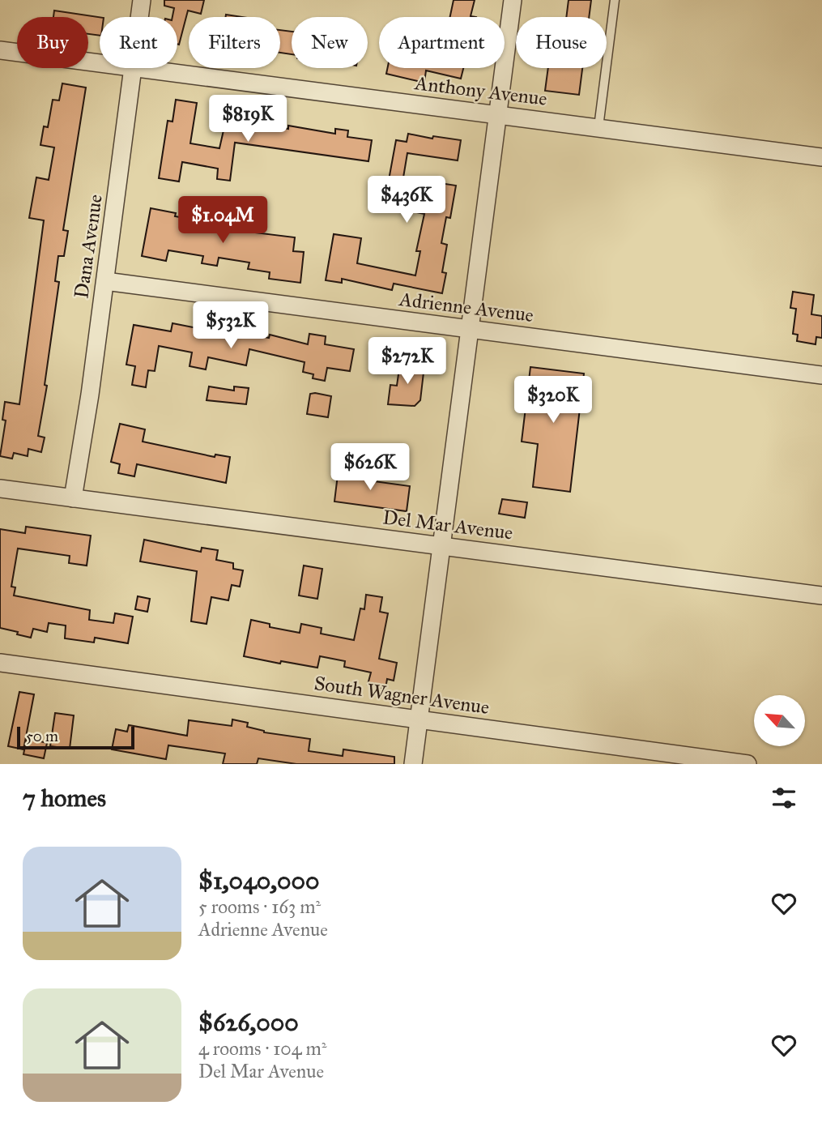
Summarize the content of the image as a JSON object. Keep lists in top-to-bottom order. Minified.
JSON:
{"streets":{"street":["Anthony Avenue","Dana Avenue","Adrienne Avenue","Del Mar Avenue","South Wagner Avenue"]},"crossings":[["Dana Avenue","Adrienne Avenue"],["Dana Avenue","Del Mar Avenue"]],"scale_bar":"50 m","north":"top left","page":{"chip":["Buy","Rent","Filters","New","Apartment","House"],"price":["$819K","$436K","$1.04M","$532K","$272K","$320K","$626K"],"scale":"50 m","heading":"7 homes","list":[{"name":"$1,040,000","note":"5 rooms · 163 m² · Adrienne Avenue"},{"name":"$626,000","note":"4 rooms · 104 m² · Del Mar Avenue"}]}}
